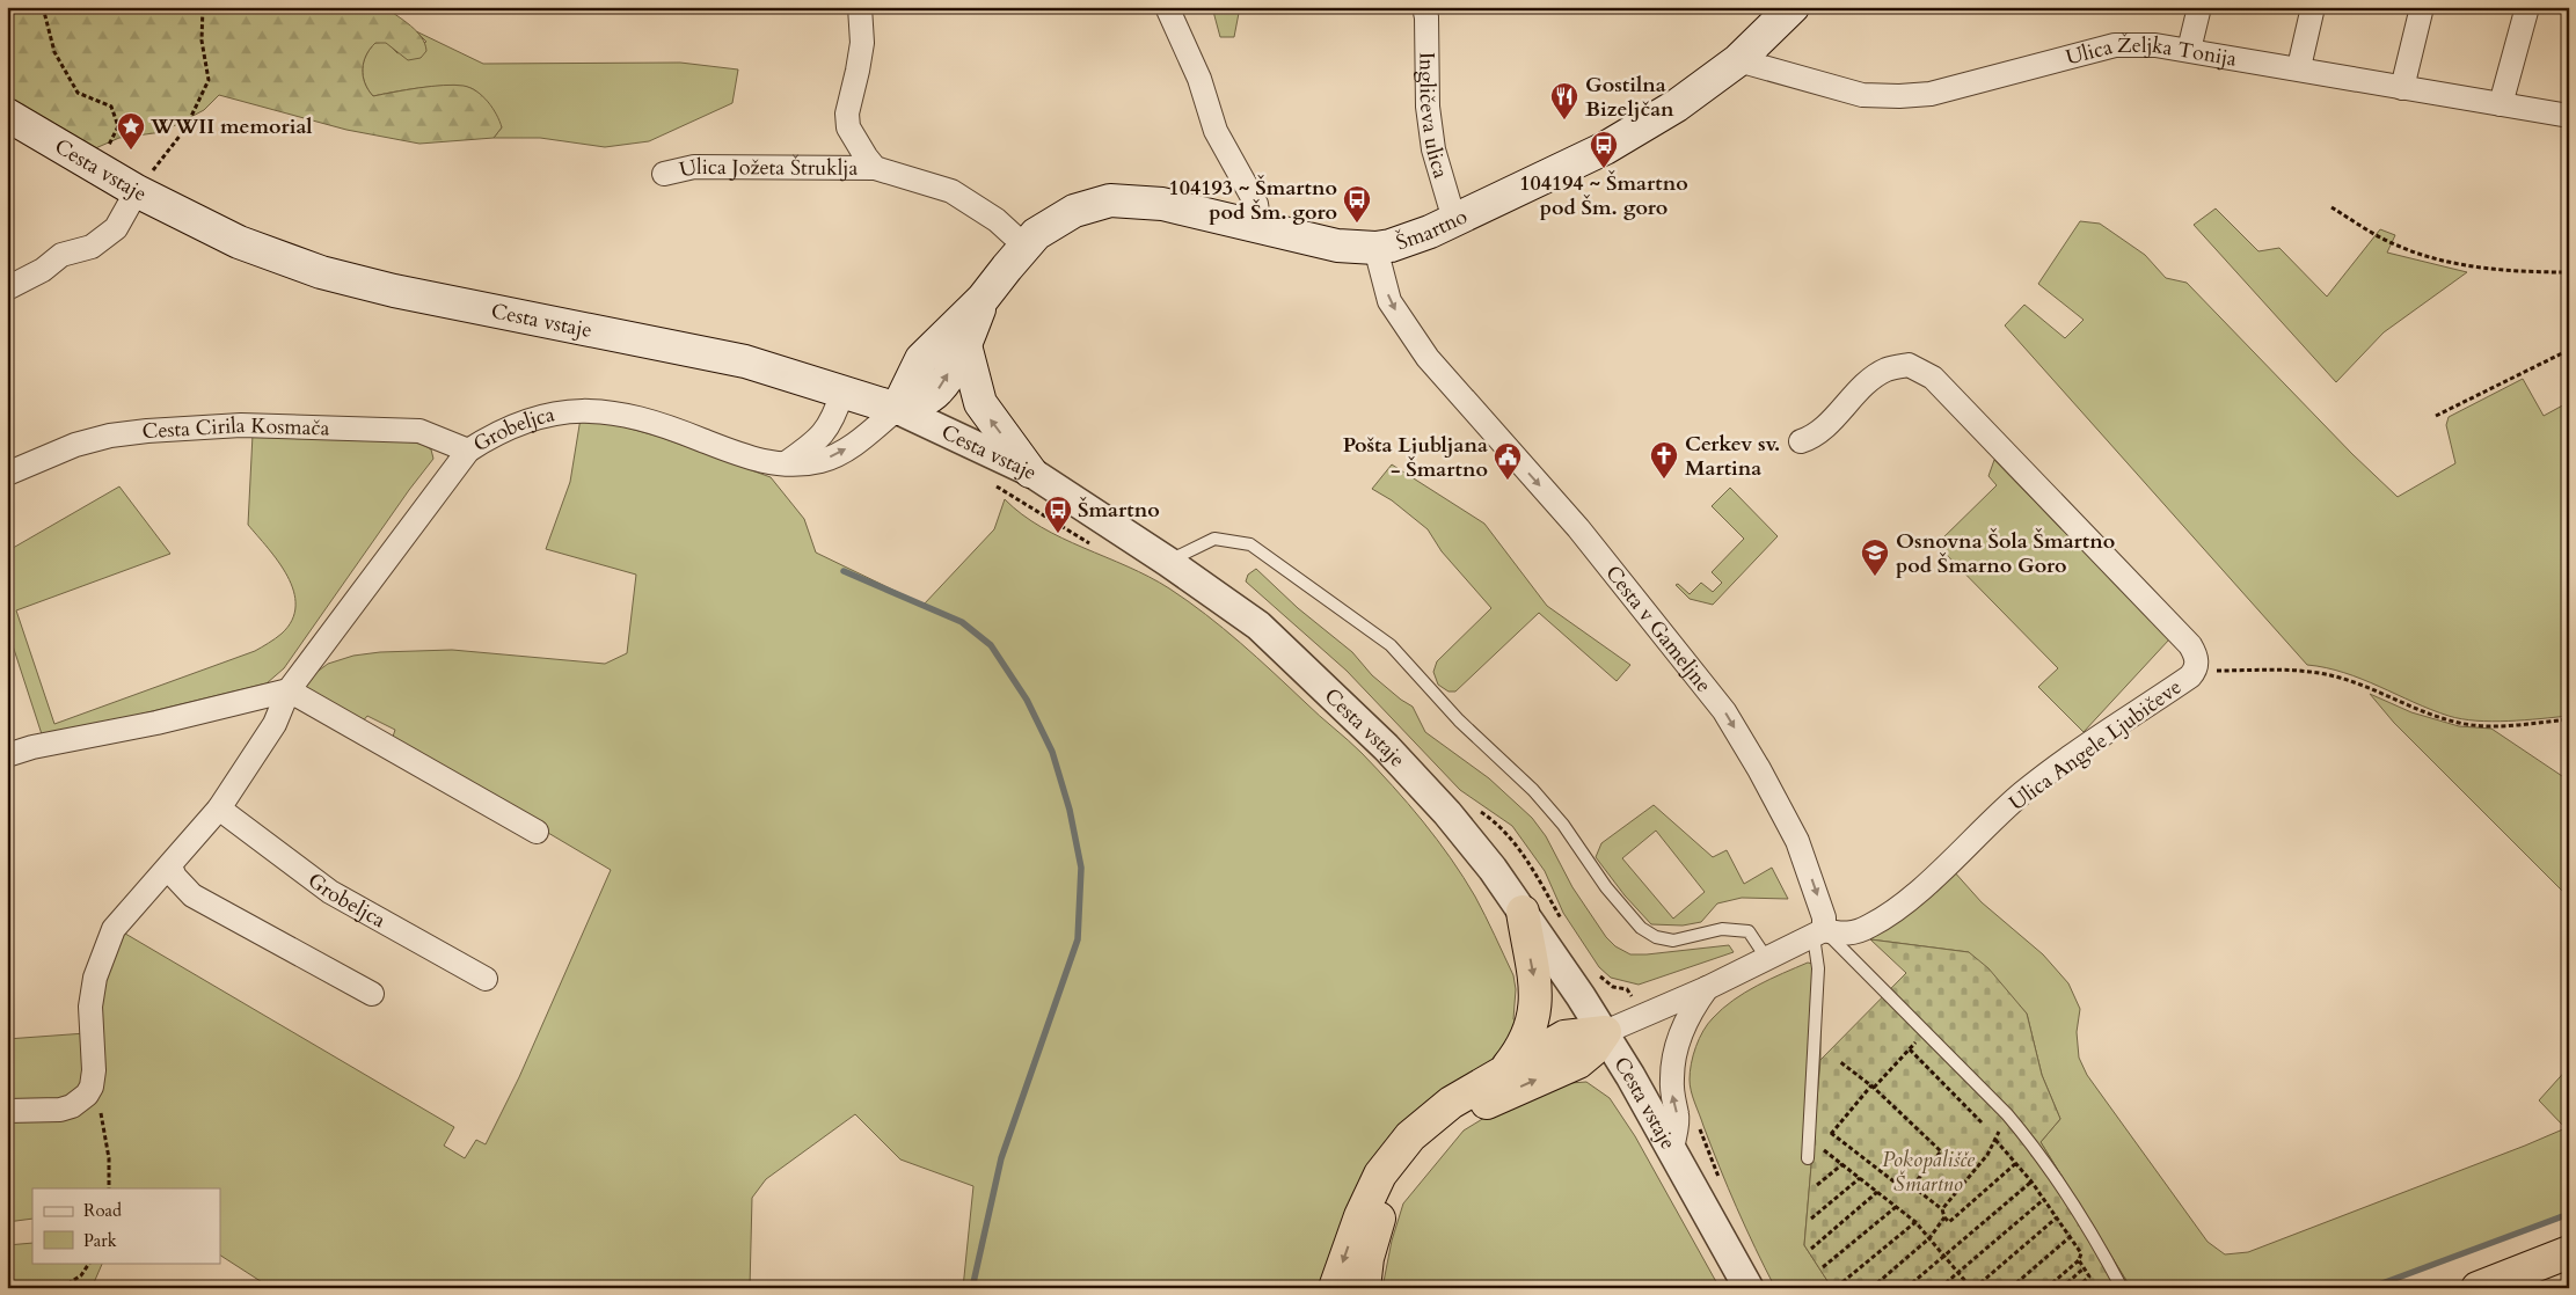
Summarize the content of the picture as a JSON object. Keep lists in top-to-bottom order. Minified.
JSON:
{"streets":{"main road":["Cesta vstaje","Šmartno"],"street":["Ulica Željka Tonija","Ingličeva ulica","Ulica Jožeta Štruklja","Cesta Cirila Kosmača","Grobeljca","Cesta v Gameljne","Ulica Angele Ljubičeve"]},"crossings":[["Ulica Željka Tonija","Šmartno"],["Ingličeva ulica","Šmartno"],["Cesta vstaje","Grobeljca"],["Ulica Jožeta Štruklja","Šmartno"],["Šmartno","Cesta v Gameljne"],["Cesta Cirila Kosmača","Grobeljca"],["Cesta v Gameljne","Ulica Angele Ljubičeve"]],"one_way":["Cesta v Gameljne"],"parks":["Pokopališče Šmartno"],"places":{"restaurant":["Gostilna Bizeljčan"],"place":["WWII memorial"],"bus stop":["104194 ~ Šmartno pod Šm. goro","104193 ~ Šmartno pod Šm. goro","Šmartno"],"church":["Cerkev sv. Martina"],"public building":["Pošta Ljubljana - Šmartno"],"school or university":["Osnovna Šola Šmartno pod Šmarno Goro"]},"legend":["Road","Park"]}
